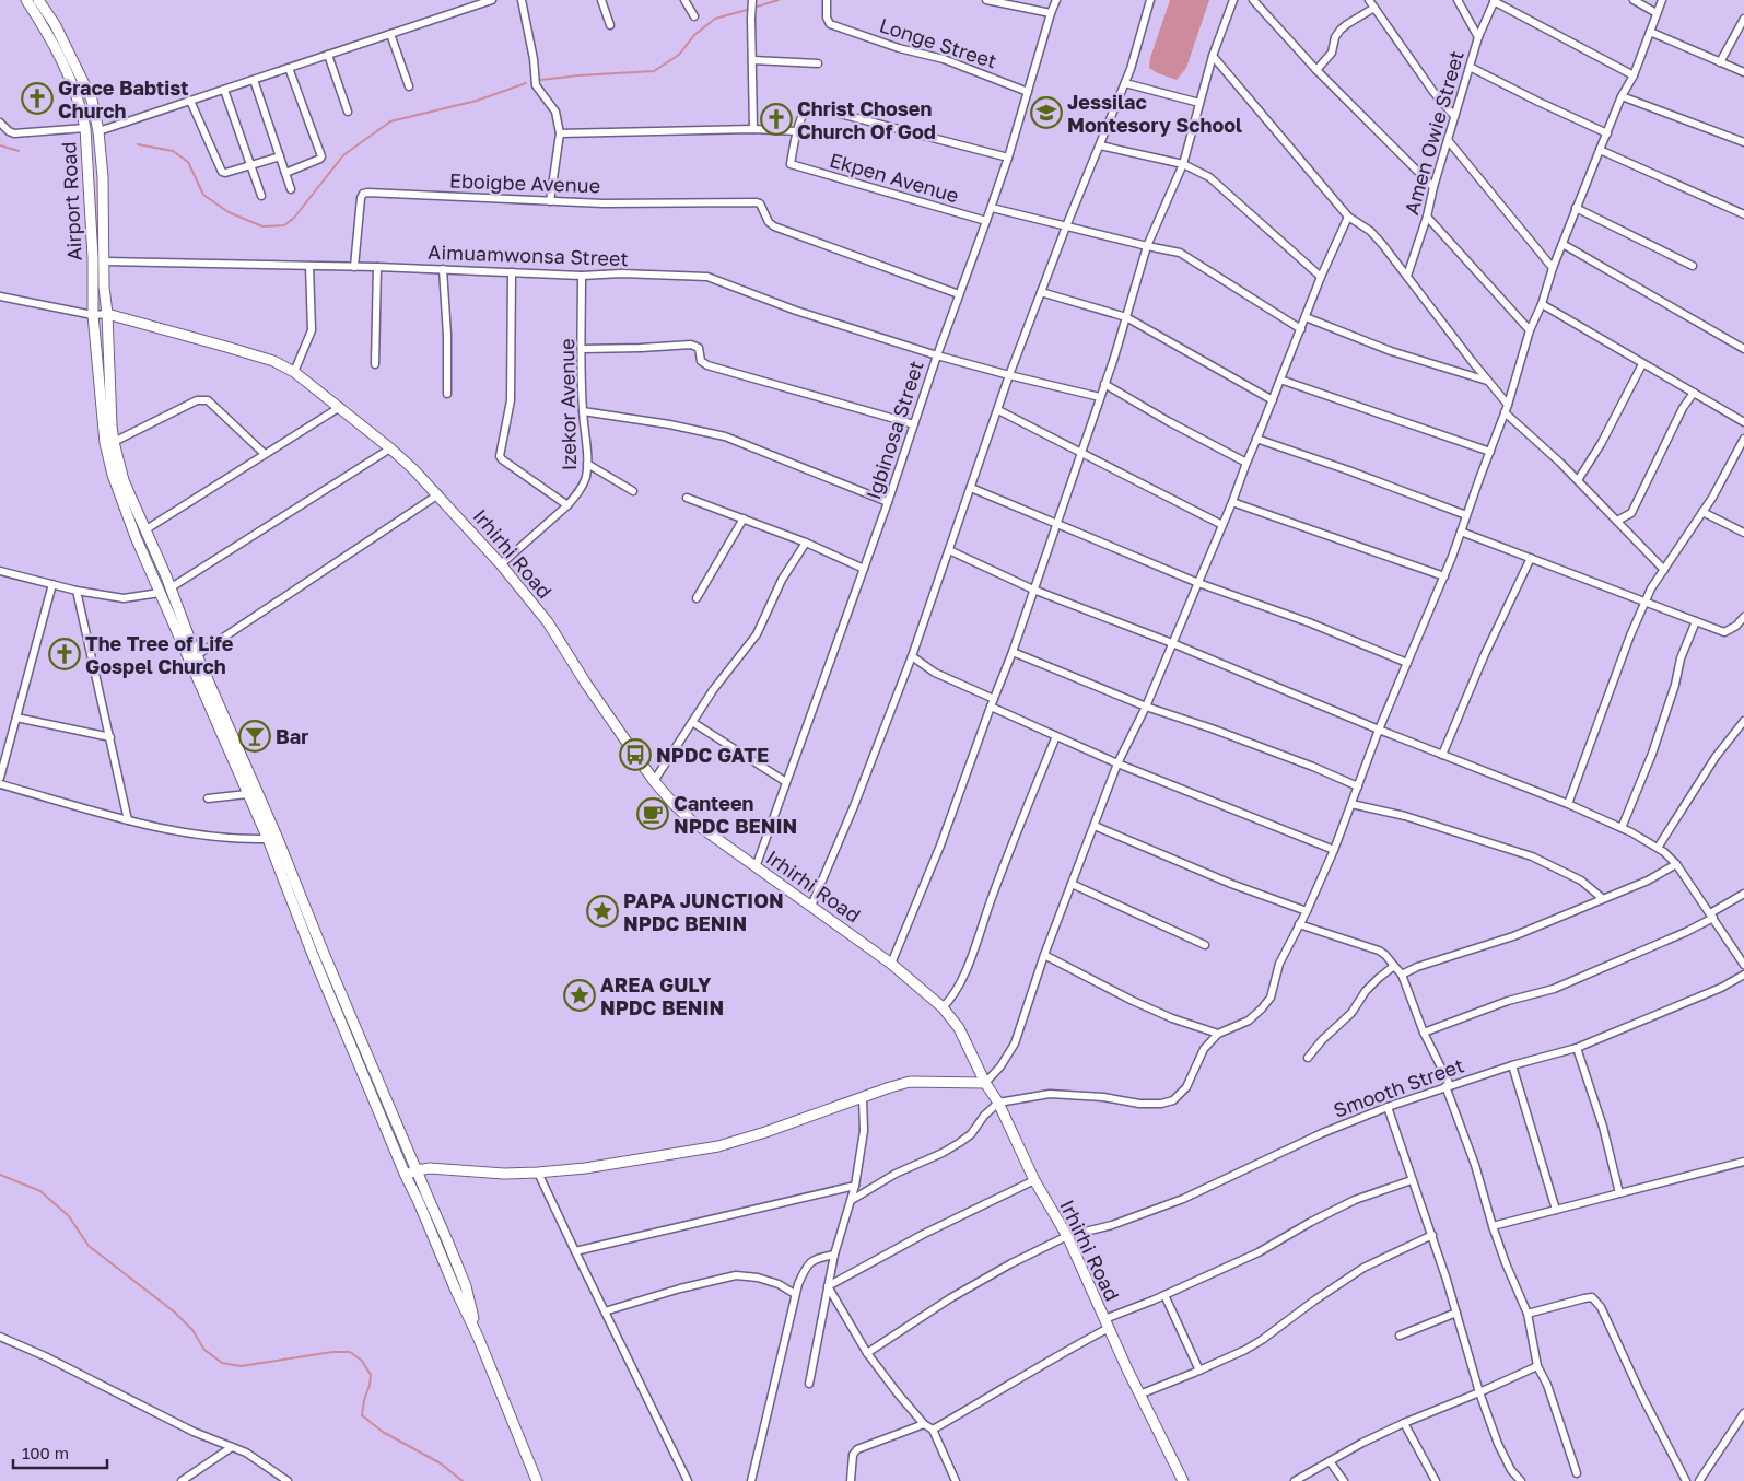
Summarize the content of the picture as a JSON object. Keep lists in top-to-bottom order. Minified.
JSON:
{"streets":{"main road":["Airport Road","Irhirhi Road"],"street":["Longe Street","Amen Owie Street","Ekpen Avenue","Eboigbe Avenue","Aimuamwonsa Street","Izekor Avenue","Igbinosa Street","Smooth Street"]},"crossings":[["Longe Street","Igbinosa Street"],["Ekpen Avenue","Igbinosa Street"],["Eboigbe Avenue","Aimuamwonsa Street"],["Eboigbe Avenue","Igbinosa Street"],["Airport Road","Aimuamwonsa Street"],["Airport Road","Irhirhi Road"],["Aimuamwonsa Street","Izekor Avenue"],["Aimuamwonsa Street","Igbinosa Street"],["Izekor Avenue","Irhirhi Road"],["Igbinosa Street","Irhirhi Road"],["Irhirhi Road","Smooth Street"]],"places":{"church":["Grace Babtist Church","Christ Chosen Church Of God","The Tree of Life Gospel Church"],"school or university":["Jessilac Montesory School"],"bar":["Bar"],"bus stop":["NPDC GATE"],"cafe":["Canteen NPDC BENIN"],"place":["PAPA JUNCTION NPDC BENIN","AREA GULY NPDC BENIN"]},"scale_bar":"100 m"}
